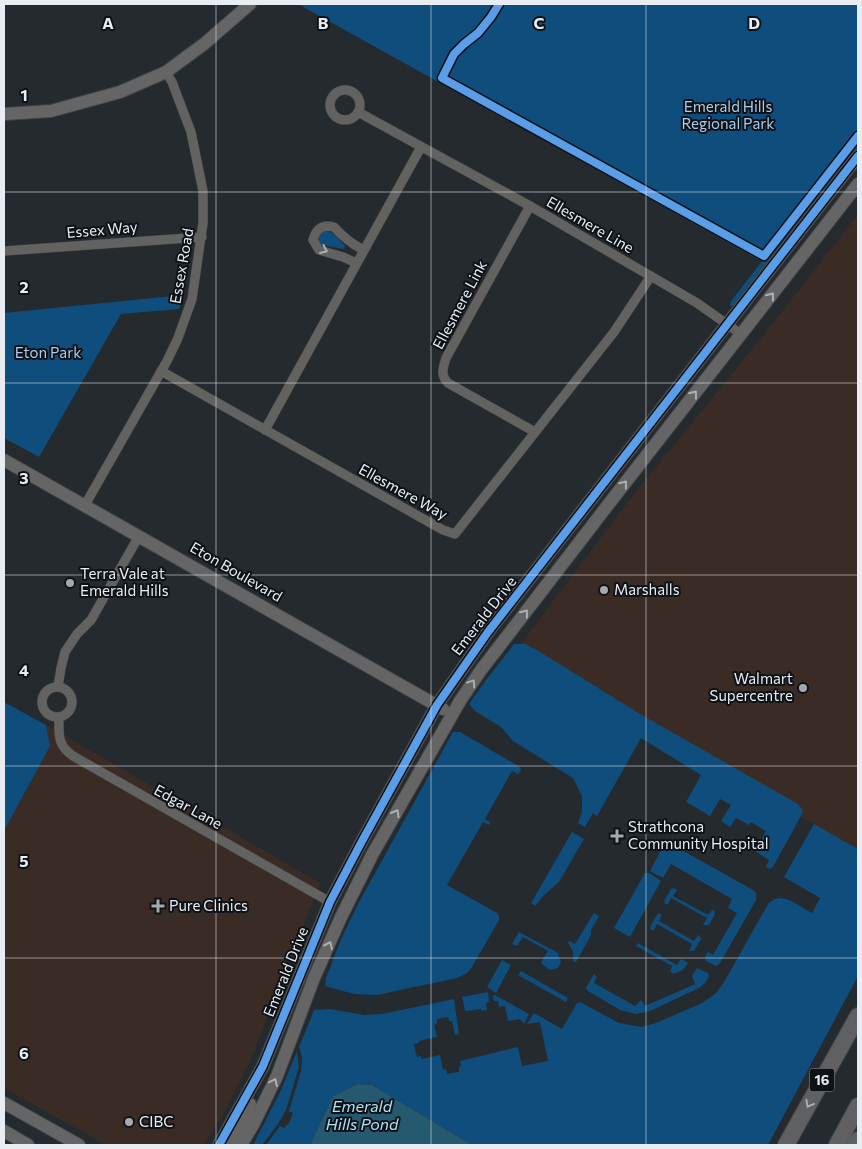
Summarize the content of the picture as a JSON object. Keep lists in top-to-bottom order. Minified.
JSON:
{"streets":{"highway":["16"],"street":["Ellesmere Line","Essex Way","Essex Road","Ellesmere Link","Ellesmere Way","Eton Boulevard","Emerald Drive","Edgar Lane"]},"crossings":[["Ellesmere Line","Ellesmere Link"],["Ellesmere Line","Ellesmere Way"],["Ellesmere Line","Emerald Drive"],["Essex Way","Essex Road"],["Essex Road","Ellesmere Way"],["Essex Road","Eton Boulevard"],["Ellesmere Link","Ellesmere Way"],["Eton Boulevard","Emerald Drive"],["Emerald Drive","Edgar Lane"]],"water":["Emerald Hills Pond"],"parks":["Emerald Hills Regional Park","Eton Park"],"places":{"other":["Terra Vale at Emerald Hills","Marshalls","Walmart Supercentre","CIBC"],"health":["Strathcona Community Hospital","Pure Clinics"]},"grid":{"columns":["A","B","C","D"],"rows":["1","2","3","4","5","6"]}}
